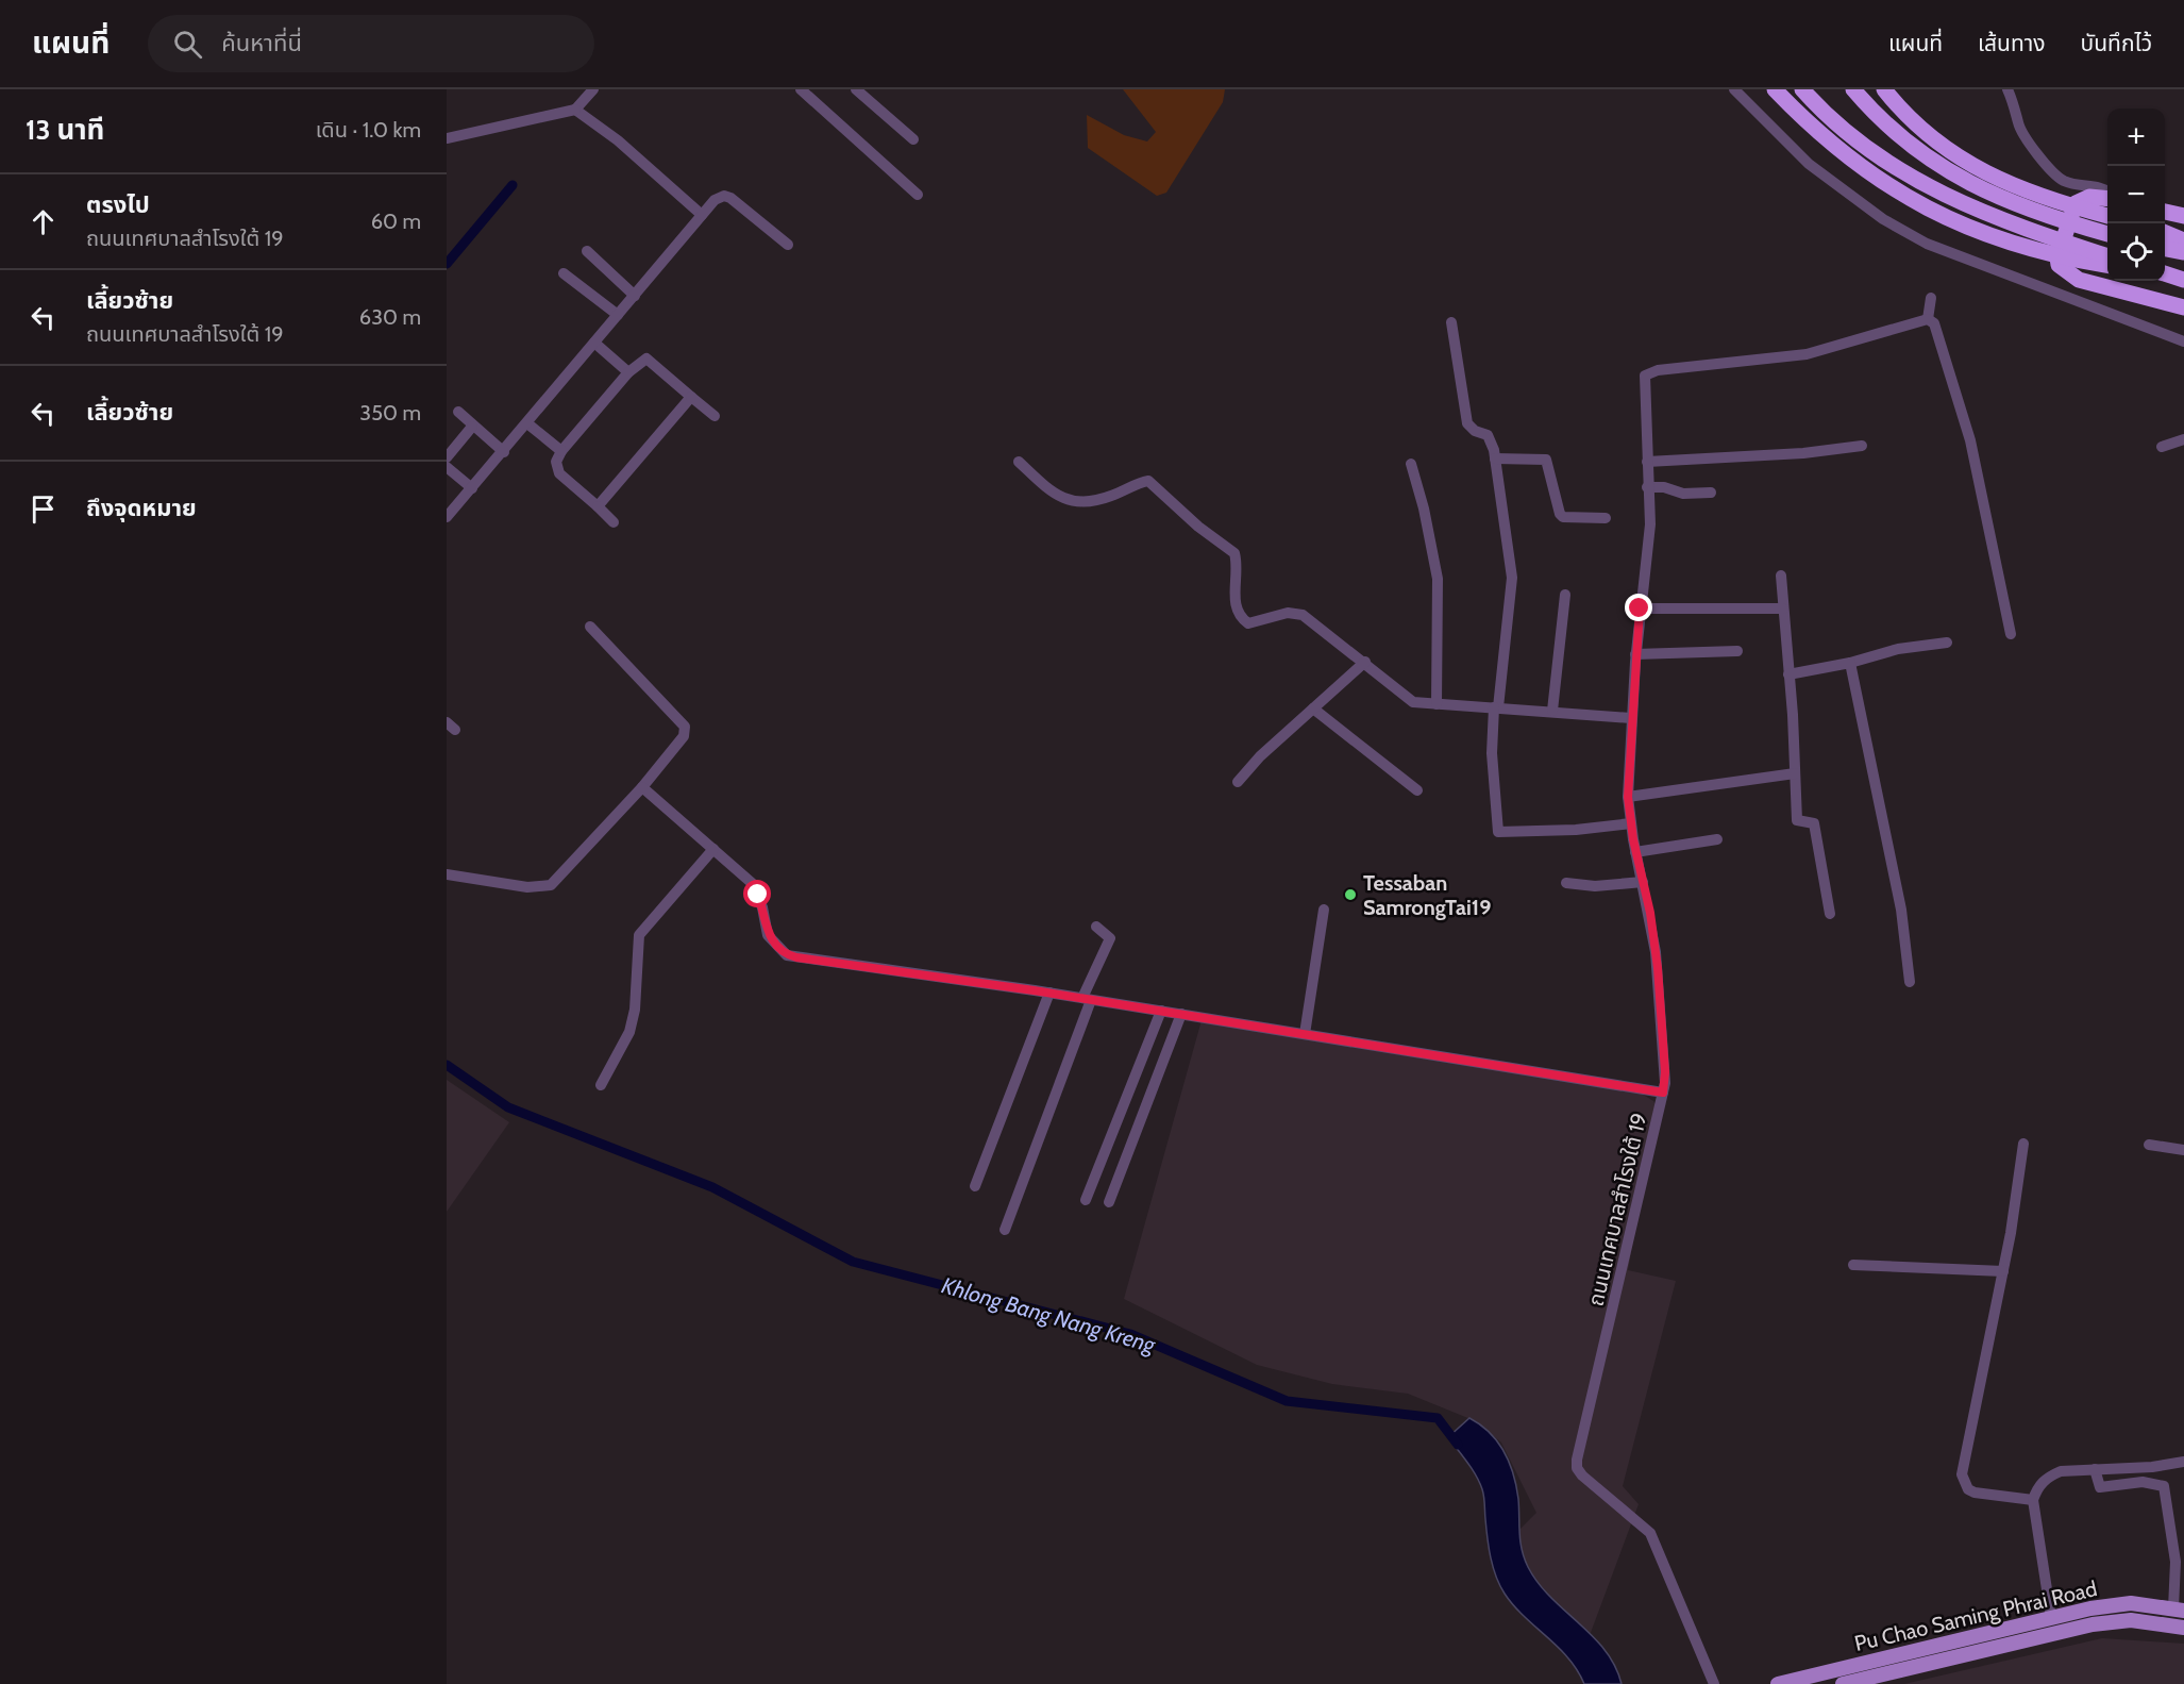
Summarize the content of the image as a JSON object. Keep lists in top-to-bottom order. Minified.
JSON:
{"streets":{"main road":["Pu Chao Saming Phrai Road"],"street":["ถนนเทศบาลสำโรงใต้ 19"]},"water":["Khlong Bang Nang Kreng"],"places":["Tessaban SamrongTai19"],"page":{"header":"แผนที่","search":"ค้นหาที่นี่","nav":["แผนที่","เส้นทาง","บันทึกไว้"],"heading":["13 นาที","เดิน · 1.0 km"],"map_buttons":["+","−"],"list":[["ตรงไป","ถนนเทศบาลสำโรงใต้ 19","60 m"],["เลี้ยวซ้าย","ถนนเทศบาลสำโรงใต้ 19","630 m"],["เลี้ยวซ้าย","350 m"],"ถึงจุดหมาย"]}}
